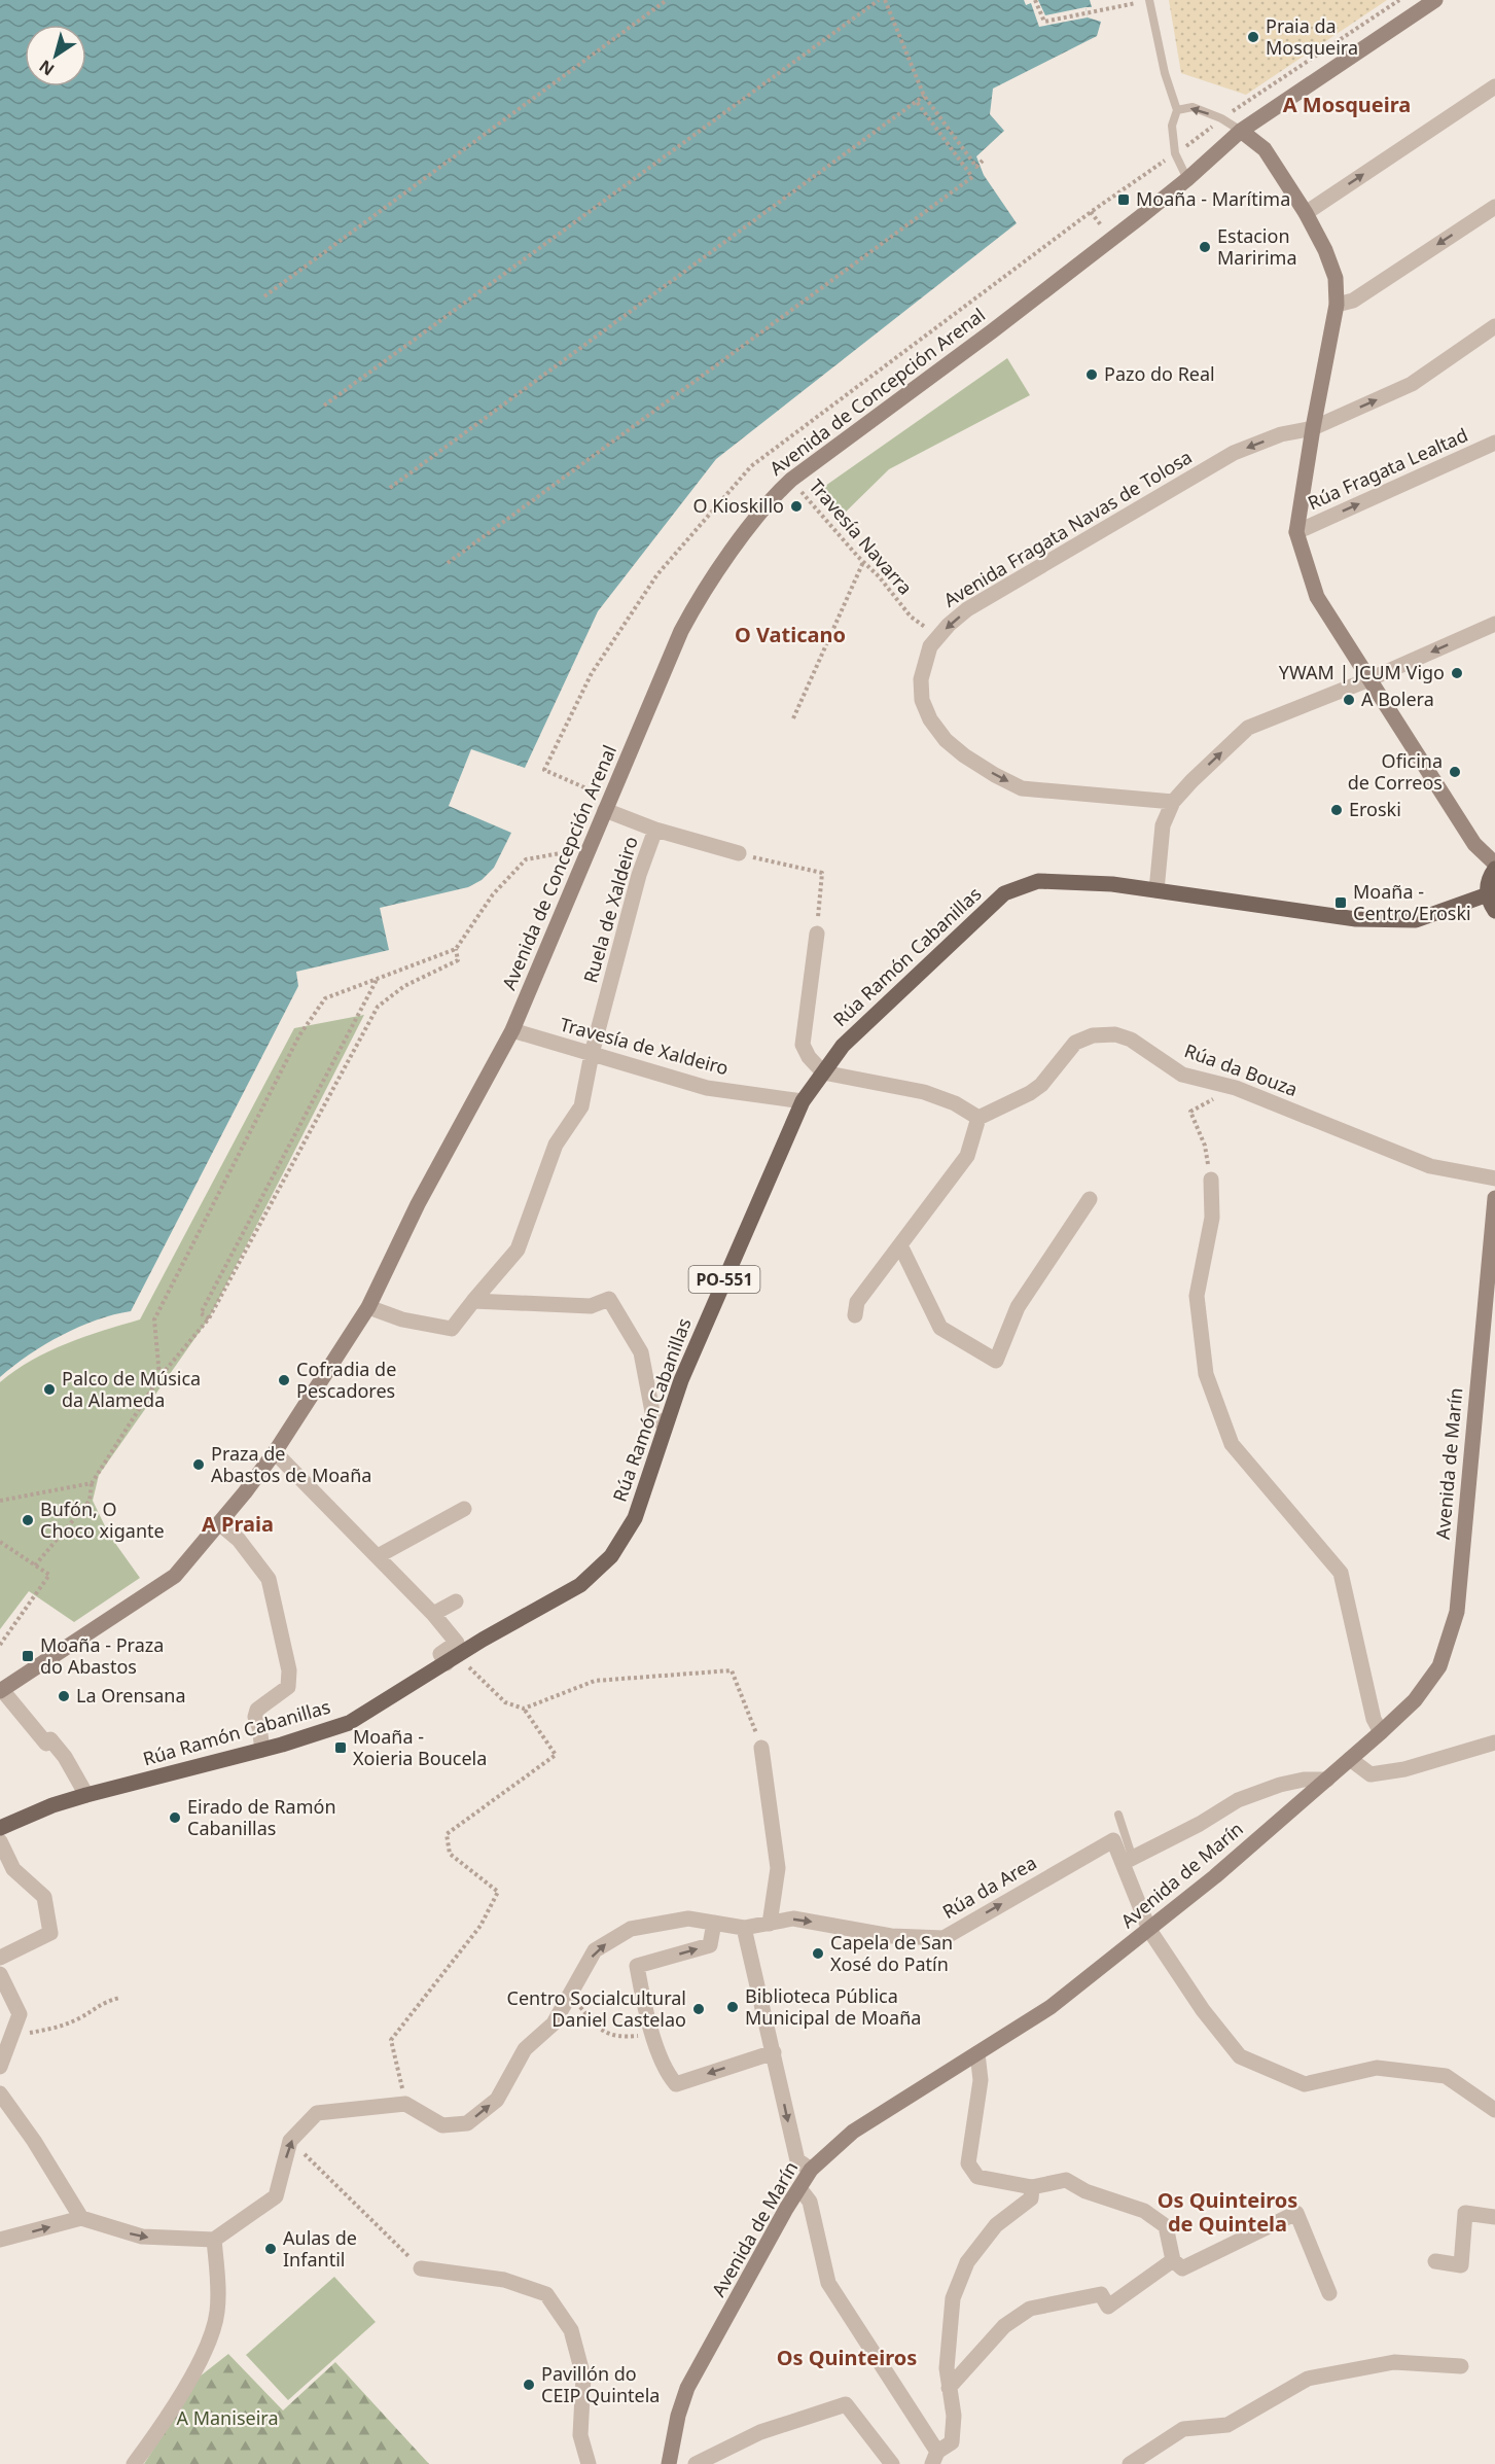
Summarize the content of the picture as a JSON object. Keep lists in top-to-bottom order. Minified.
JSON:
{"streets":{"main road":["Rúa Ramón Cabanillas","PO-551"],"street":["Avenida de Concepción Arenal","Rúa Fragata Lealtad","Avenida Fragata Navas de Tolosa","Ruela de Xaldeiro","Travesía de Xaldeiro","Rúa da Bouza","Avenida de Marín","Rúa da Area"],"path":["Travesía Navarra"]},"crossings":[["Avenida de Concepción Arenal","Travesía Navarra"],["Avenida de Concepción Arenal","Ruela de Xaldeiro"],["Avenida de Concepción Arenal","Travesía de Xaldeiro"],["Avenida Fragata Navas de Tolosa","Travesía Navarra"],["Ruela de Xaldeiro","Travesía de Xaldeiro"],["Rúa Ramón Cabanillas","Travesía de Xaldeiro"],["Avenida de Marín","Rúa da Area"]],"one_way":["Rúa Fragata Lealtad","Rúa da Area"],"districts":["A Mosqueira","O Vaticano","A Praia","Os Quinteiros de Quintela","Os Quinteiros"],"parks":["A Maniseira"],"places":{"other":["Praia da Mosqueira","Estacion Maririma","Pazo do Real","O Kioskillo","YWAM | JCUM Vigo","A Bolera","Oficina de Correos","Eroski","Cofradia de Pescadores","Palco de Música da Alameda","Praza de Abastos de Moaña","Bufón, O Choco xigante","La Orensana","Eirado de Ramón Cabanillas","Capela de San Xosé do Patín","Biblioteca Pública Municipal de Moaña","Centro Socialcultural Daniel Castelao","Aulas de Infantil","Pavillón do CEIP Quintela"],"transit":["Moaña - Marítima","Moaña - Centro/Eroski","Moaña - Praza do Abastos","Moaña - Xoieria Boucela"]},"north":"bottom left"}
